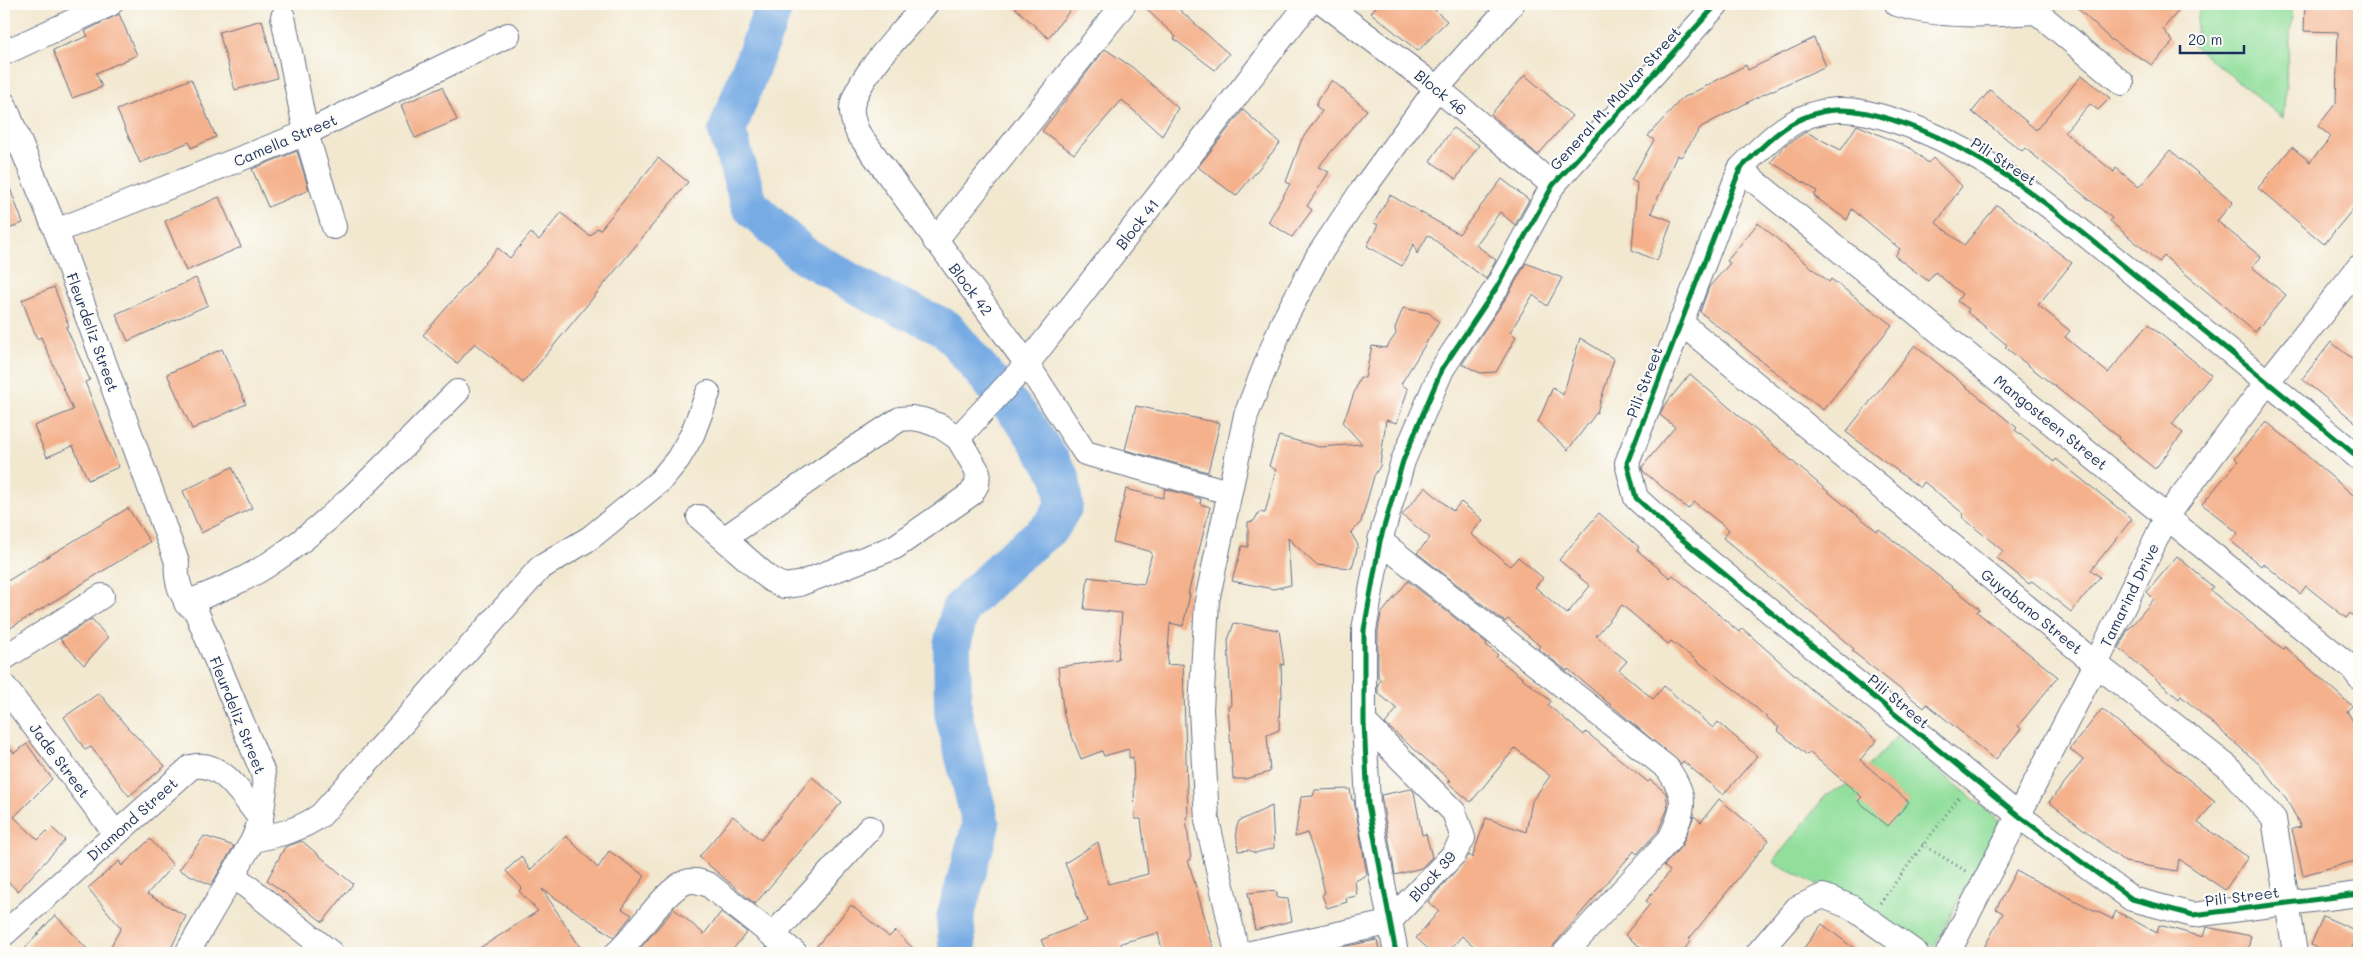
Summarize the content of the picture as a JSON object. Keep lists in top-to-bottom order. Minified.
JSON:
{"streets":{"street":["Block 46","General M. Malvar Street","Camella Street","Pili Street","Block 41","Block 42","Fleurdeliz Street","Mangosteen Street","Tamarind Drive","Guyabano Street","Jade Street","Diamond Street","Block 39"]},"crossings":[["Block 46","General M. Malvar Street"],["General M. Malvar Street","Block 39"],["Camella Street","Fleurdeliz Street"],["Pili Street","Mangosteen Street"],["Pili Street","Tamarind Drive"],["Pili Street","Guyabano Street"],["Block 41","Block 42"],["Fleurdeliz Street","Diamond Street"],["Mangosteen Street","Tamarind Drive"],["Tamarind Drive","Guyabano Street"],["Jade Street","Diamond Street"]],"scale_bar":"20 m"}
